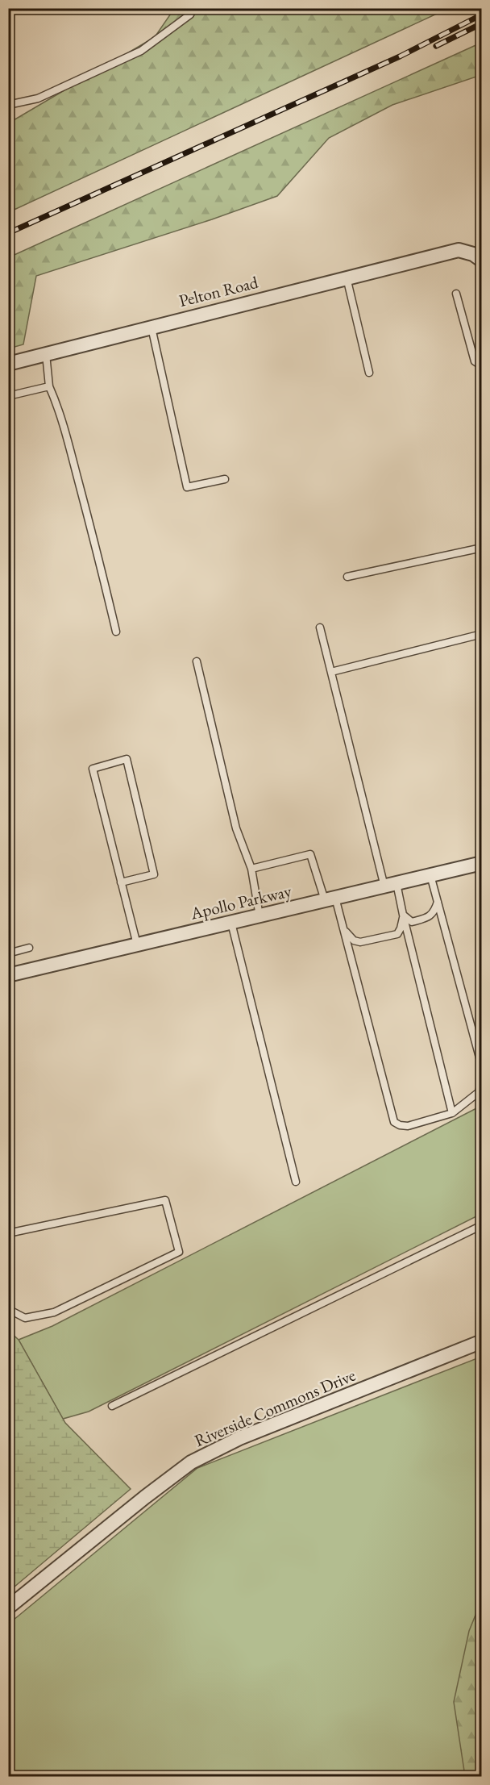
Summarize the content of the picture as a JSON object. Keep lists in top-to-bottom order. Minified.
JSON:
{"streets":{"street":["Pelton Road","Apollo Parkway","Riverside Commons Drive"]}}
